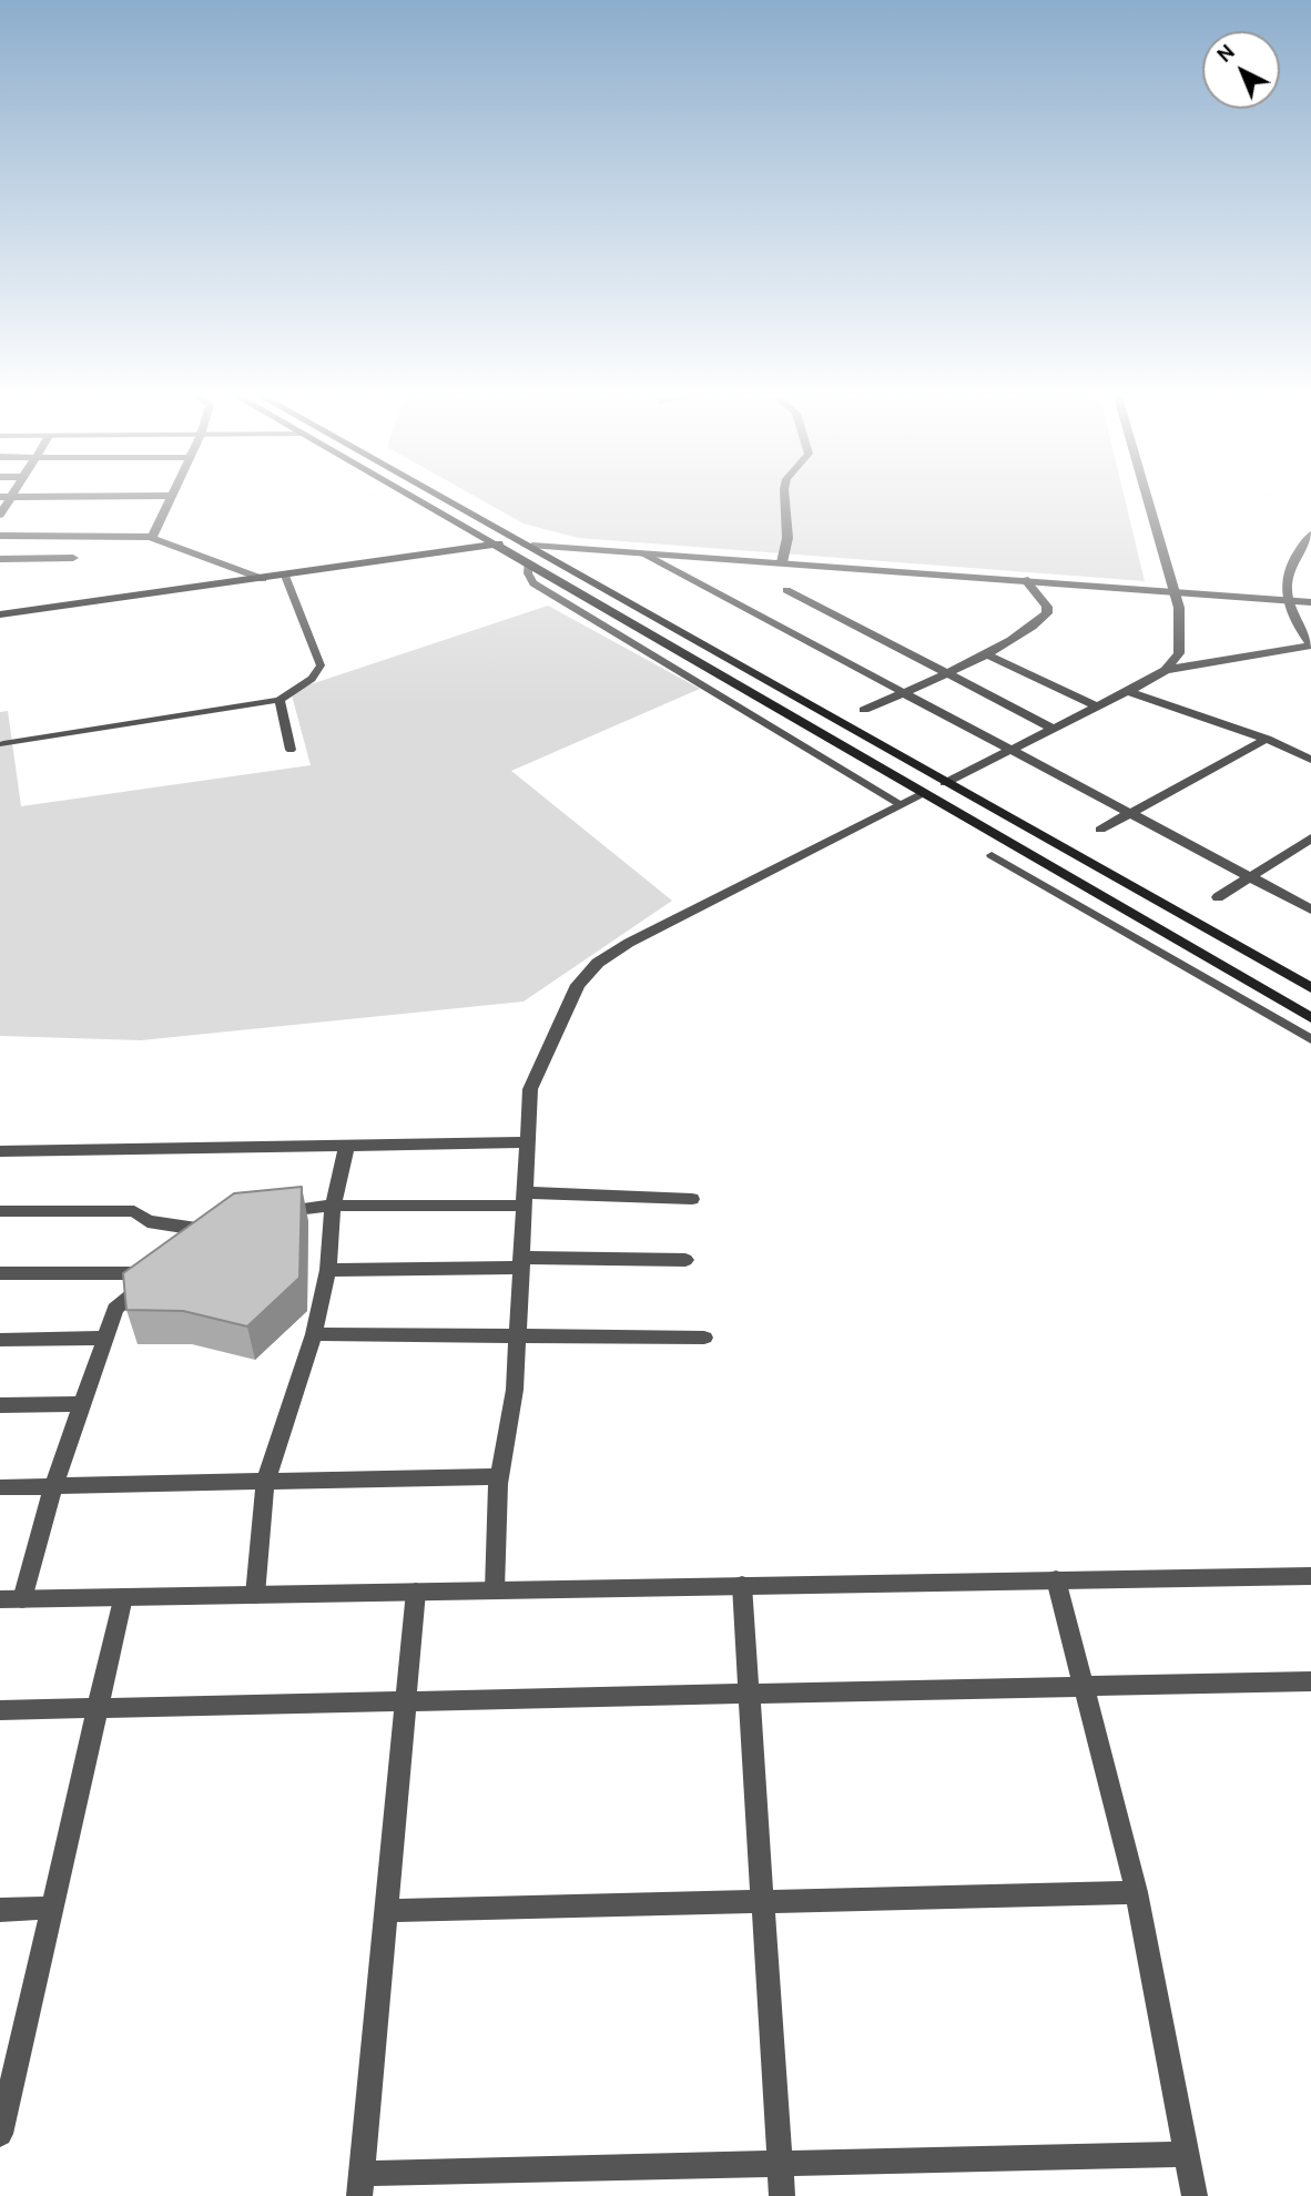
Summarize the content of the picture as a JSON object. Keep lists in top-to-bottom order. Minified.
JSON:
{"north":"top left"}
